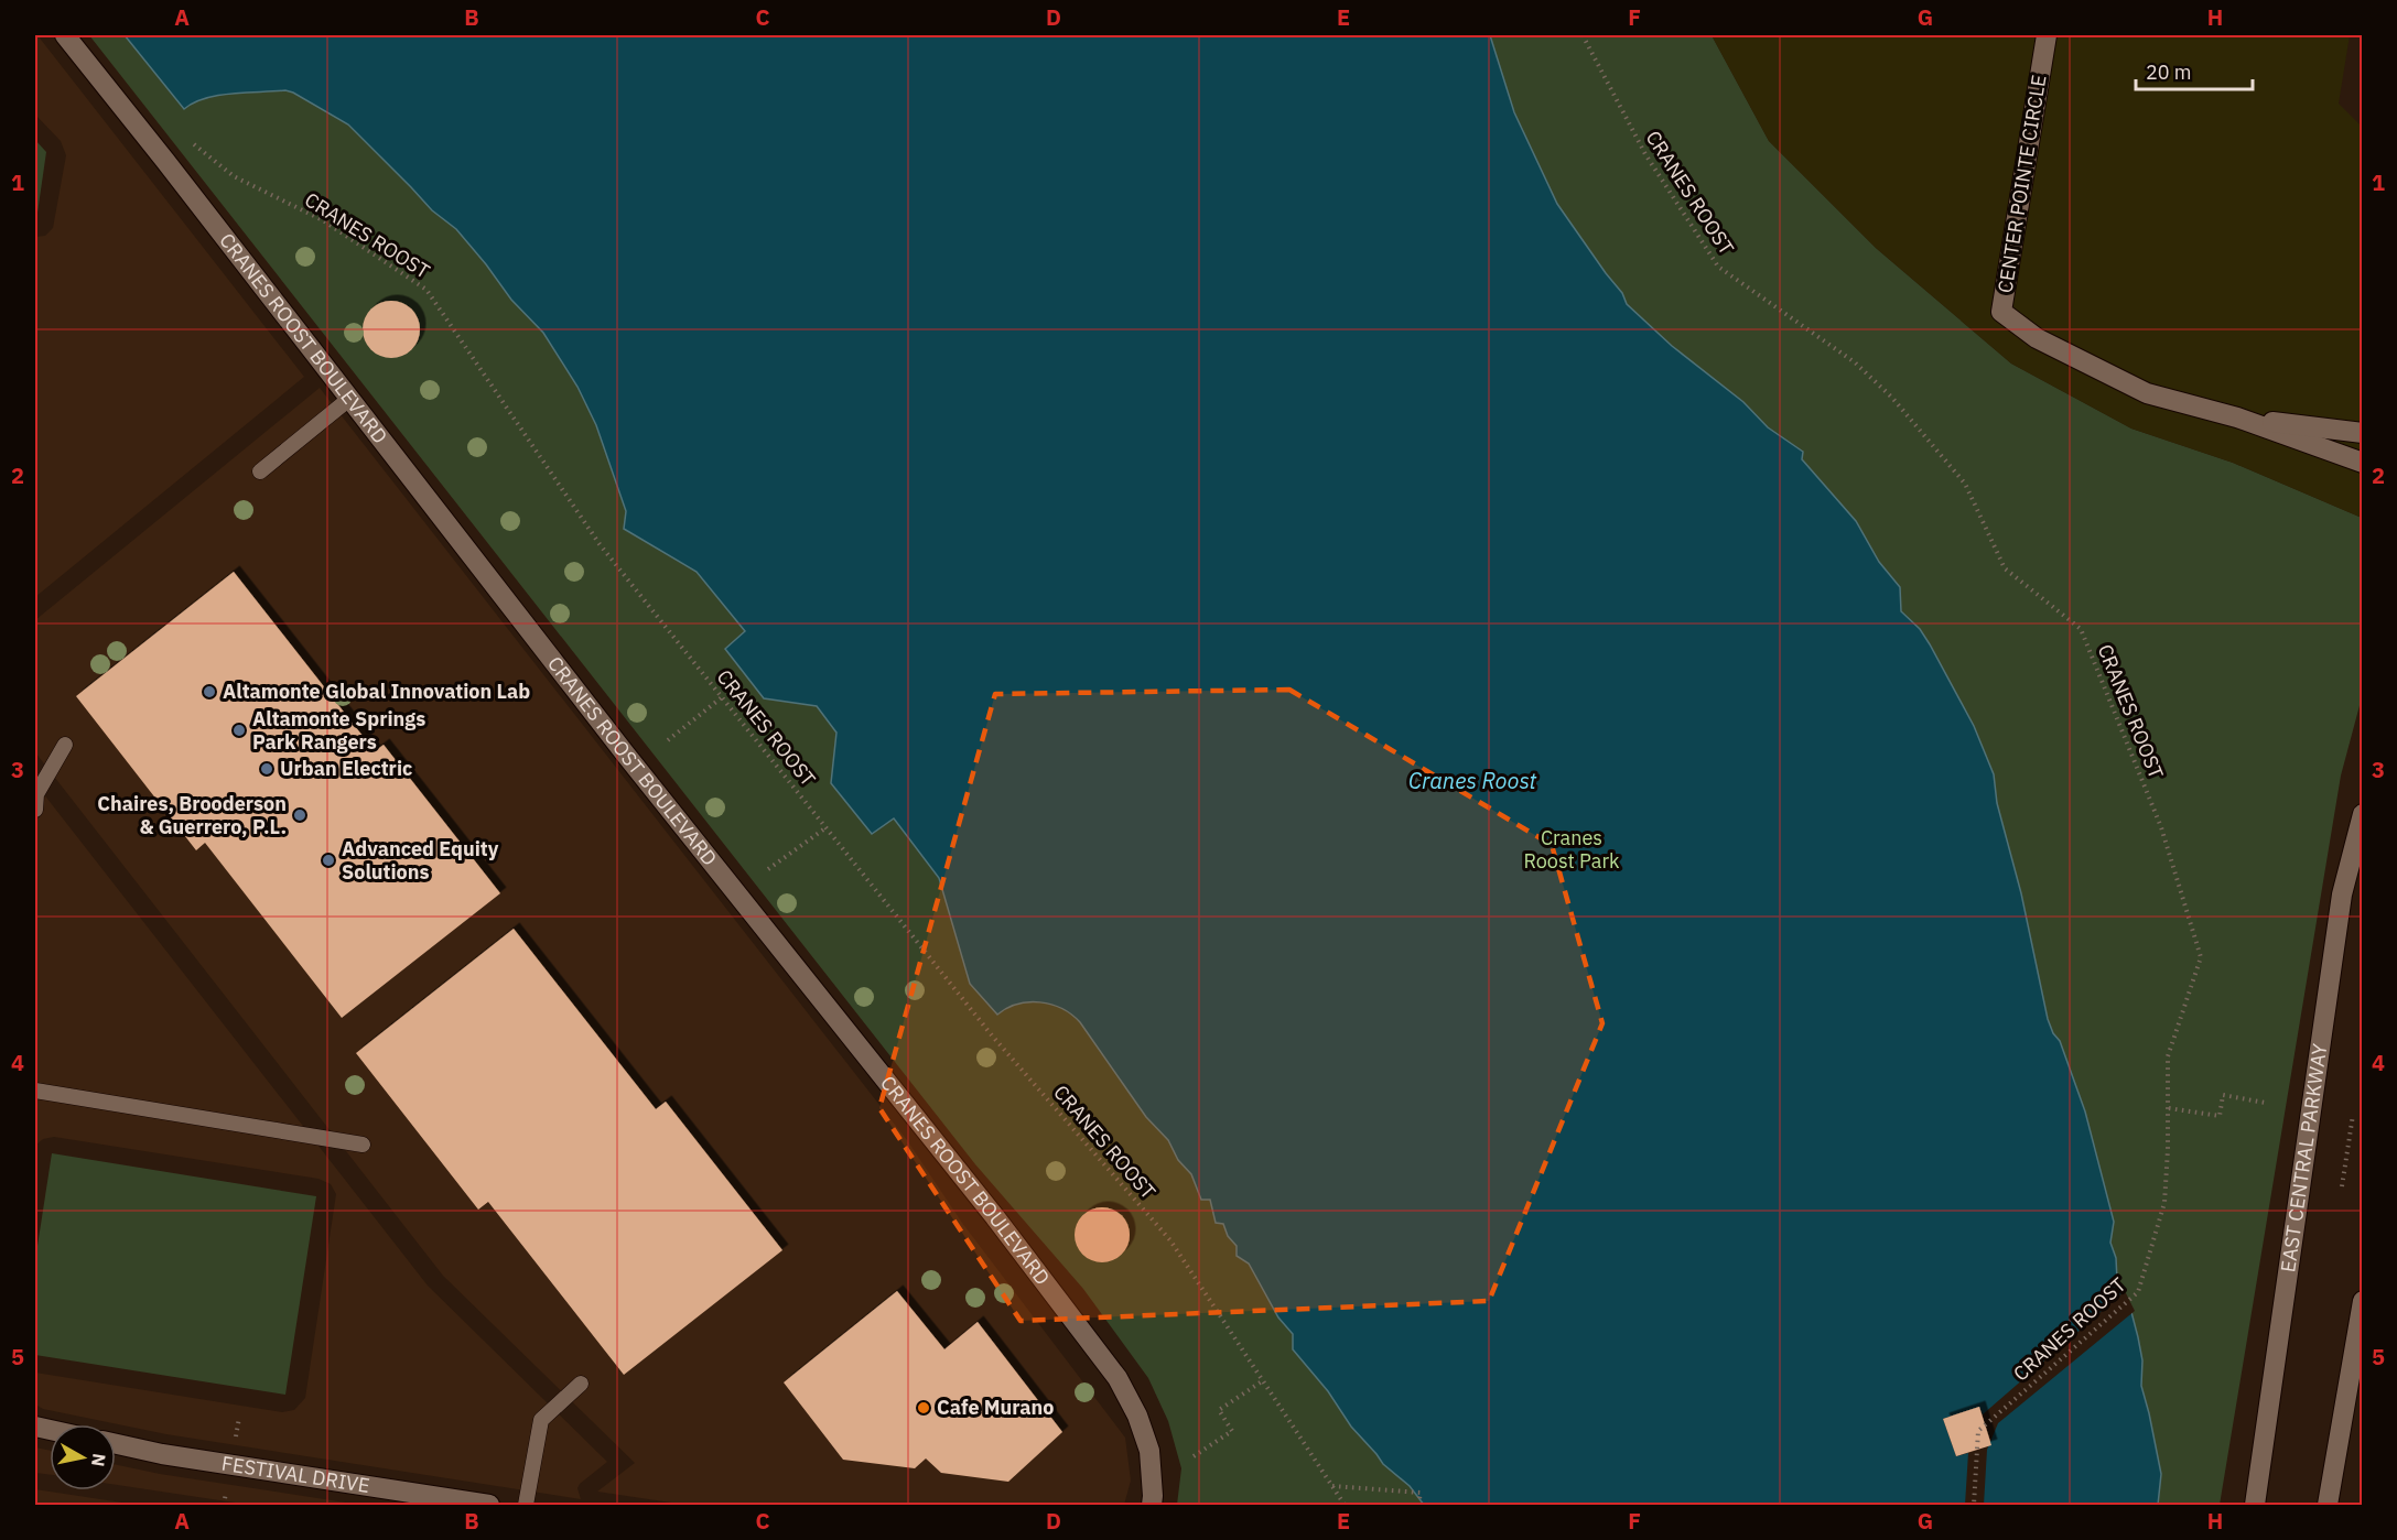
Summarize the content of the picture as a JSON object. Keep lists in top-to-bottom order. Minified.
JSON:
{"streets":{"street":["CENTER POINTE CIRCLE","CRANES ROOST BOULEVARD","EAST CENTRAL PARKWAY","FESTIVAL DRIVE"],"path":["CRANES ROOST"]},"water":["Cranes Roost"],"parks":["Cranes Roost Park"],"places":["Altamonte Global Innovation Lab","Altamonte Springs Park Rangers","Urban Electric","Chaires, Brooderson & Guerrero, P.L.","Advanced Equity Solutions","Cafe Murano"],"scale_bar":"20 m","north":"right","grid":{"columns":["A","B","C","D","E","F","G","H"],"rows":["1","2","3","4","5"]}}
